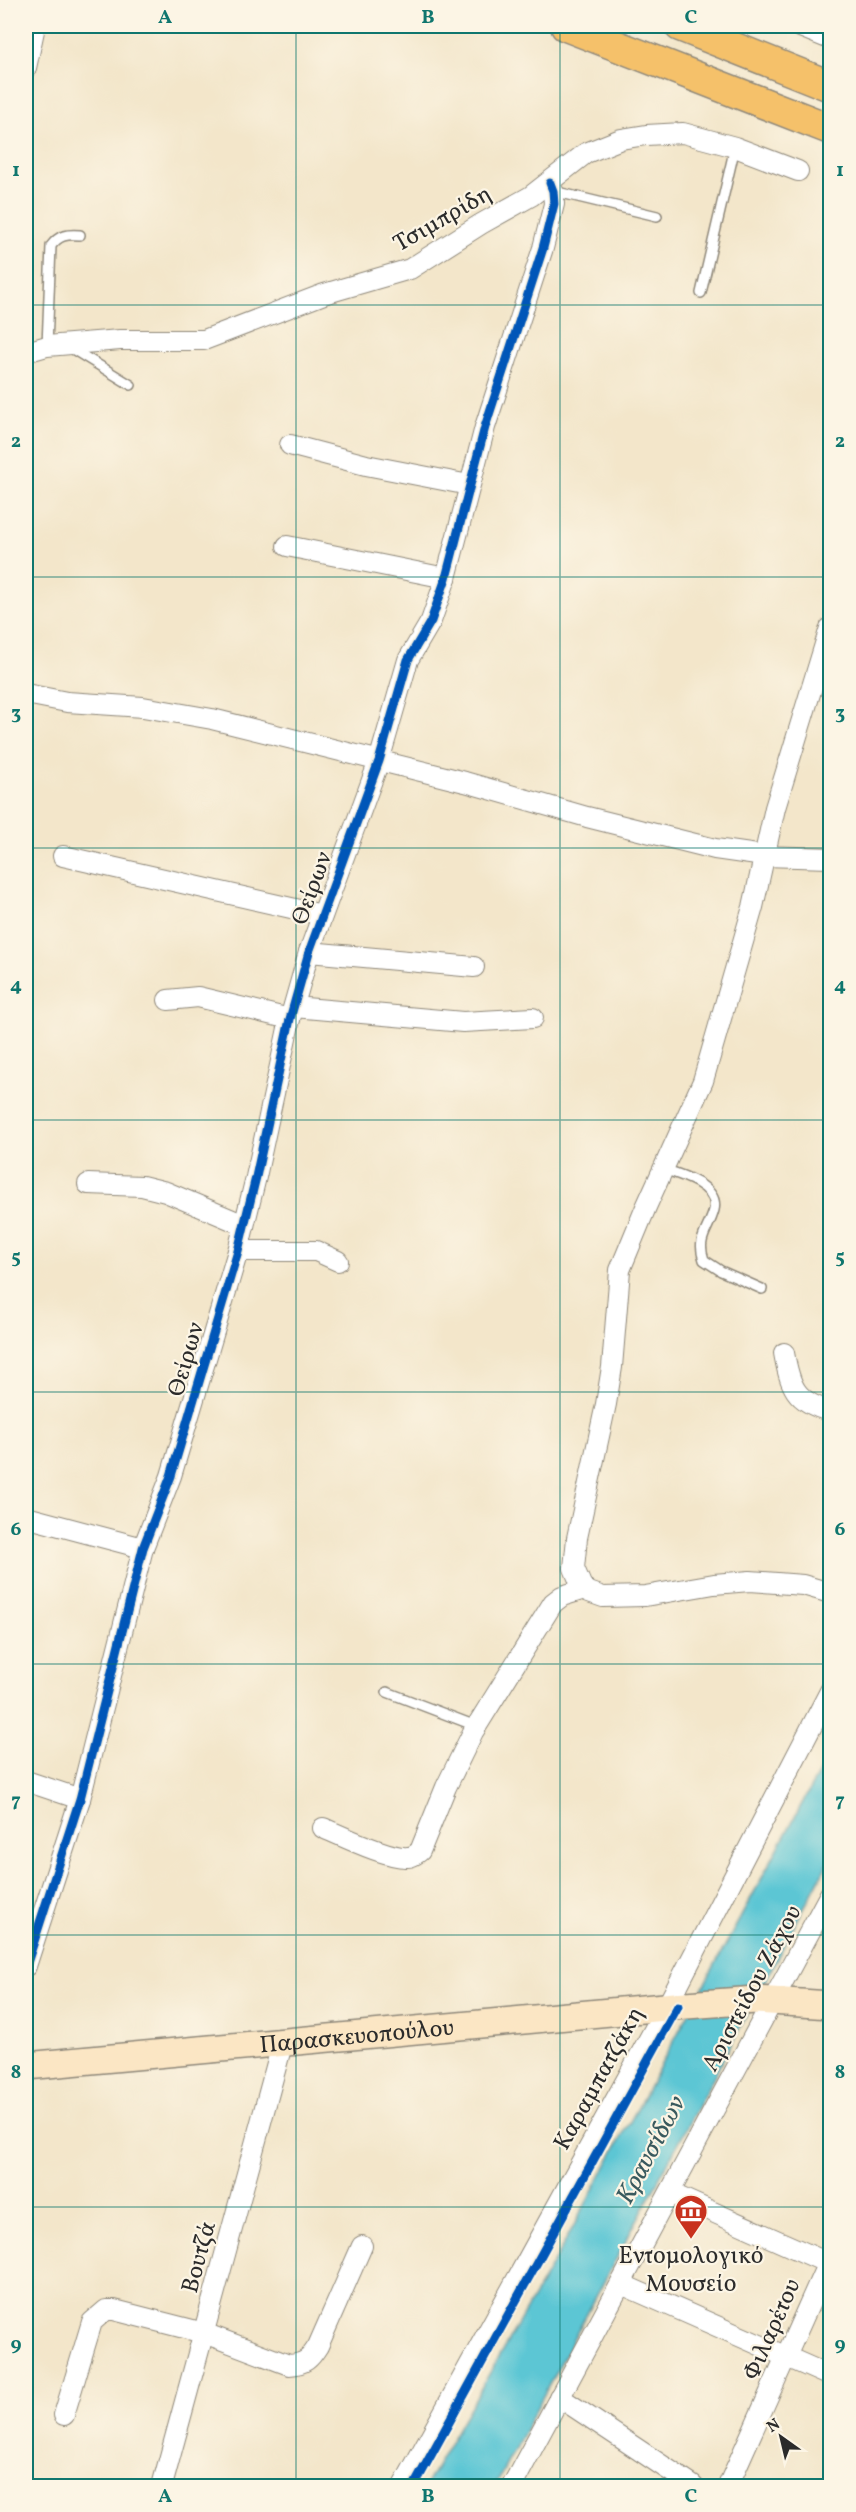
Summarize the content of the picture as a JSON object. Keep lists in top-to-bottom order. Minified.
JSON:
{"streets":{"street":["Τσιμπρίδη","Θείρων","Αριστείδου Ζάχου","Παρασκευοπούλου","Καραμπατζάκη","Βουτζά","Φιλαρέτου"]},"crossings":[["Τσιμπρίδη","Θείρων"],["Αριστείδου Ζάχου","Παρασκευοπούλου"],["Παρασκευοπούλου","Καραμπατζάκη"],["Παρασκευοπούλου","Βουτζά"]],"water":["Κραυσίδων"],"places":{"museum":["Εντομολογικό Mουσείο"]},"north":"top left","grid":{"columns":["A","B","C"],"rows":["1","2","3","4","5","6","7","8","9"]}}
